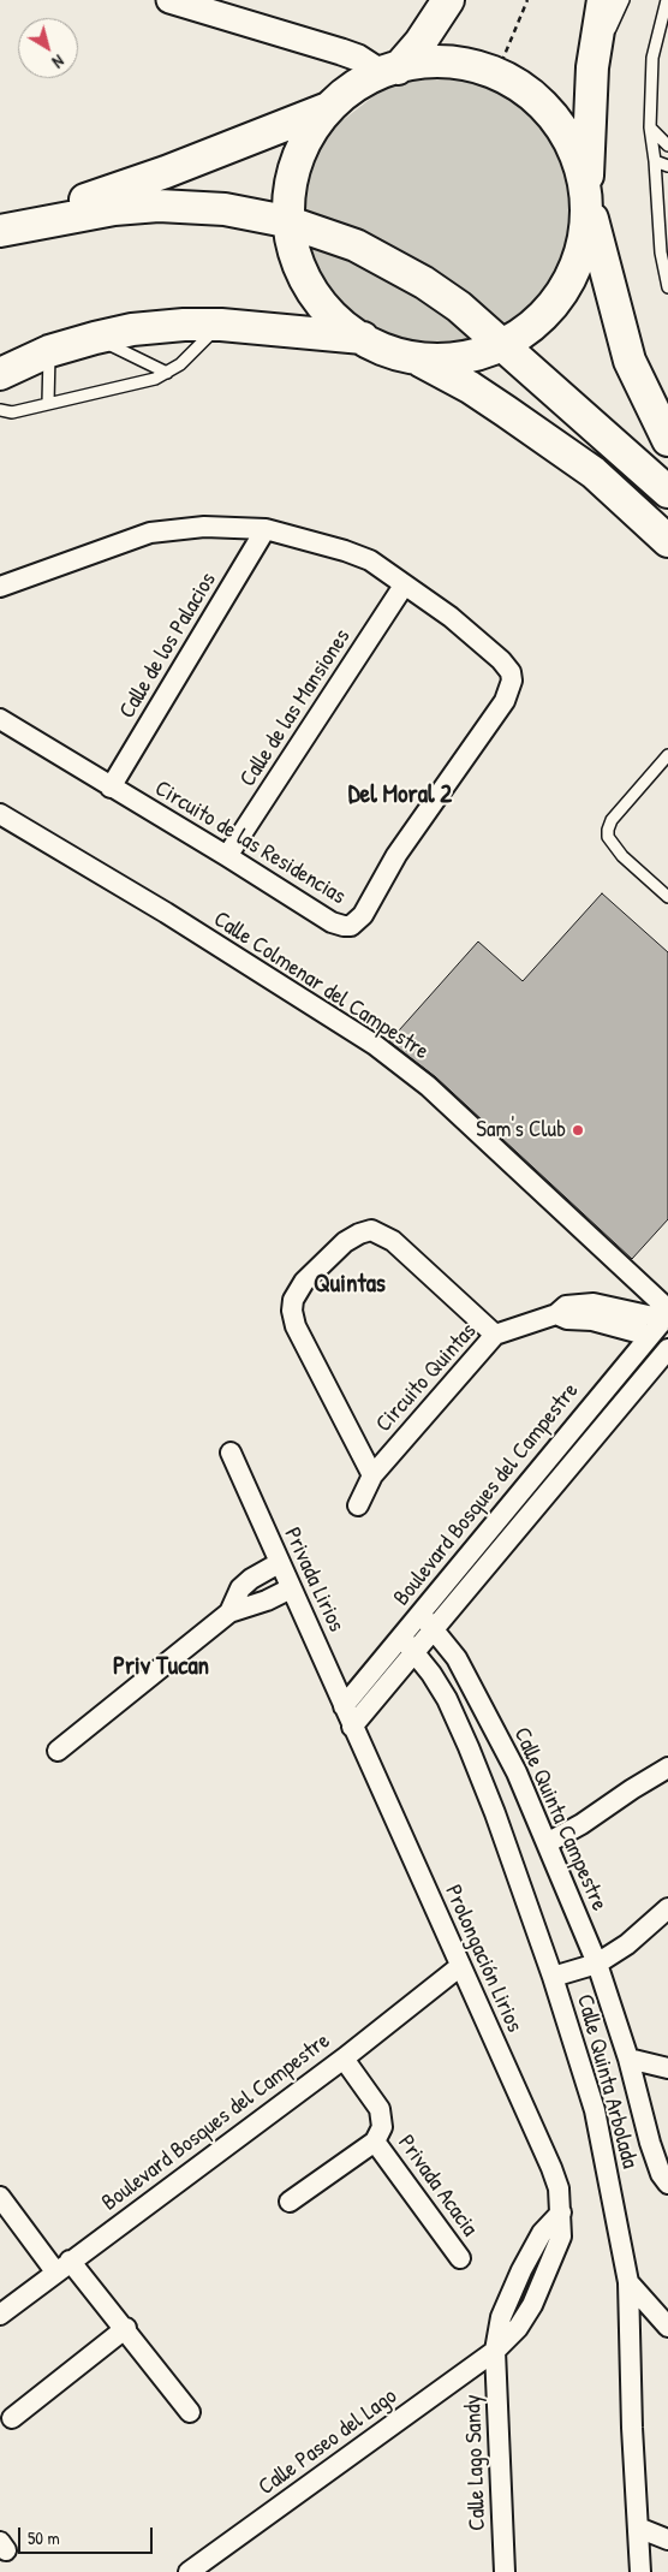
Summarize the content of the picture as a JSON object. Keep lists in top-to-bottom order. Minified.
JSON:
{"streets":{"street":["Calle de los Palacios","Calle de las Mansiones","Circuito de las Residencias","Calle Colmenar del Campestre","Circuito Quintas","Boulevard Bosques del Campestre","Privada Lirios","Calle Quinta Campestre","Prolongación Lirios","Calle Quinta Arbolada","Privada Acacia","Calle Paseo del Lago","Calle Lago Sandy"]},"crossings":[["Calle de los Palacios","Circuito de las Residencias"],["Calle de las Mansiones","Circuito de las Residencias"],["Calle Colmenar del Campestre","Circuito Quintas"],["Calle Colmenar del Campestre","Boulevard Bosques del Campestre"],["Circuito Quintas","Boulevard Bosques del Campestre"],["Boulevard Bosques del Campestre","Privada Lirios"],["Boulevard Bosques del Campestre","Calle Quinta Campestre"],["Boulevard Bosques del Campestre","Prolongación Lirios"],["Boulevard Bosques del Campestre","Calle Quinta Arbolada"],["Boulevard Bosques del Campestre","Privada Acacia"],["Privada Lirios","Prolongación Lirios"],["Prolongación Lirios","Calle Paseo del Lago"],["Prolongación Lirios","Calle Lago Sandy"],["Calle Paseo del Lago","Calle Lago Sandy"]],"districts":["Del Moral 2","Quintas","Priv Tucan"],"places":["Sam's Club"],"scale_bar":"50 m","north":"bottom right"}
